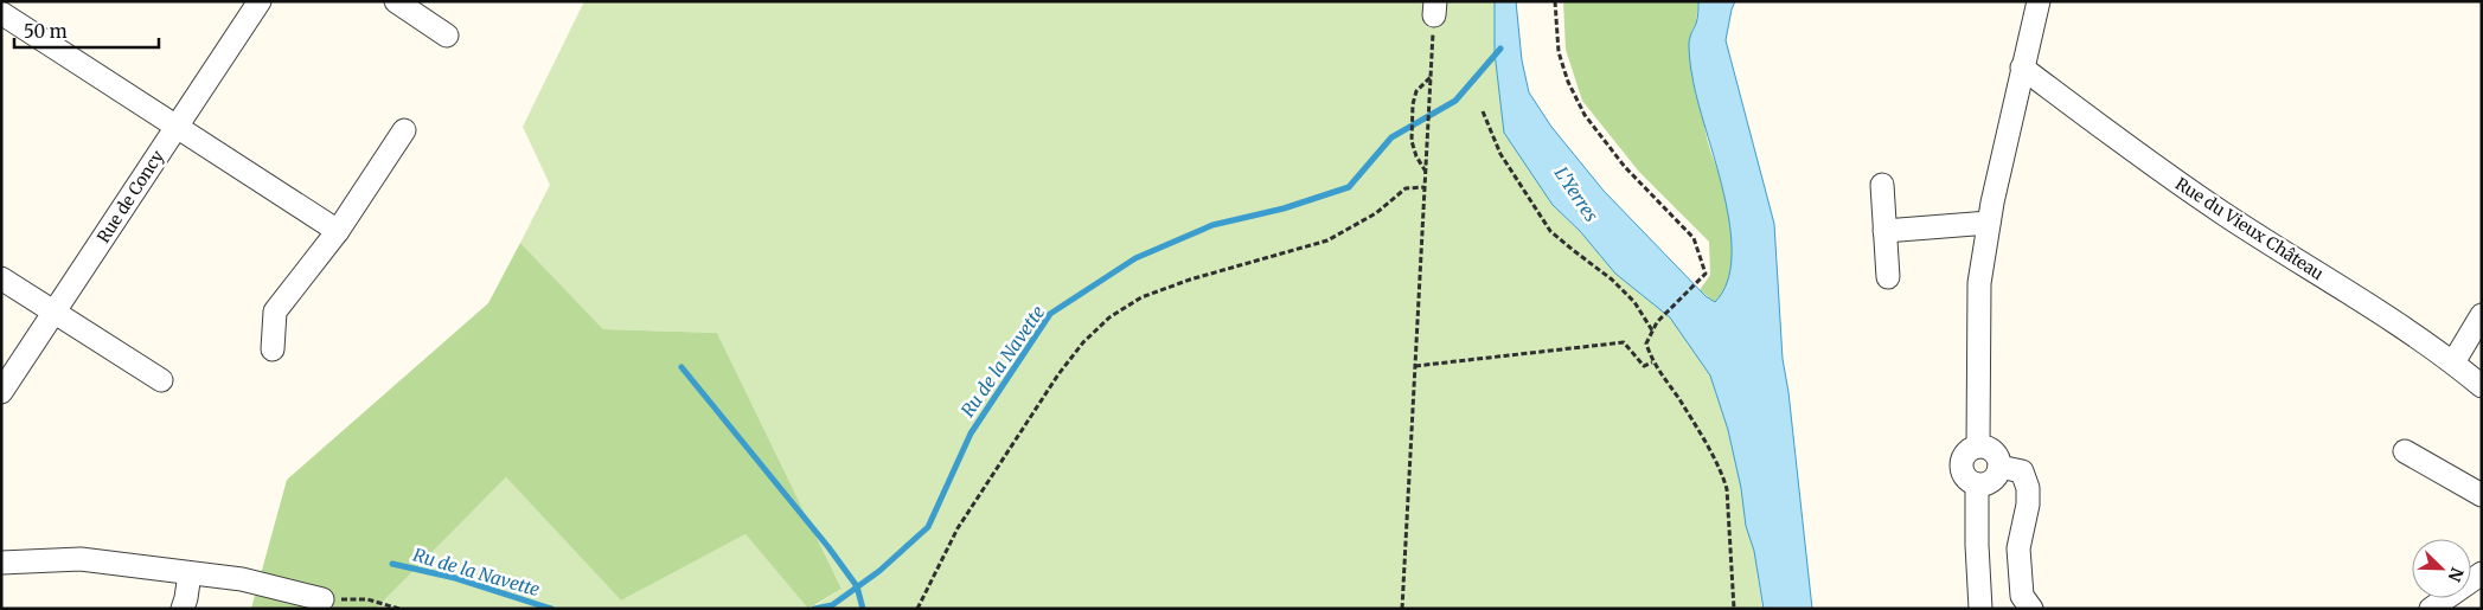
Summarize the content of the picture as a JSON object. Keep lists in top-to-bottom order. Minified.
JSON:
{"streets":{"street":["Rue de Concy","Rue du Vieux Château"]},"water":["L'Yerres","Ru de la Navette"],"scale_bar":"50 m","north":"bottom right"}
